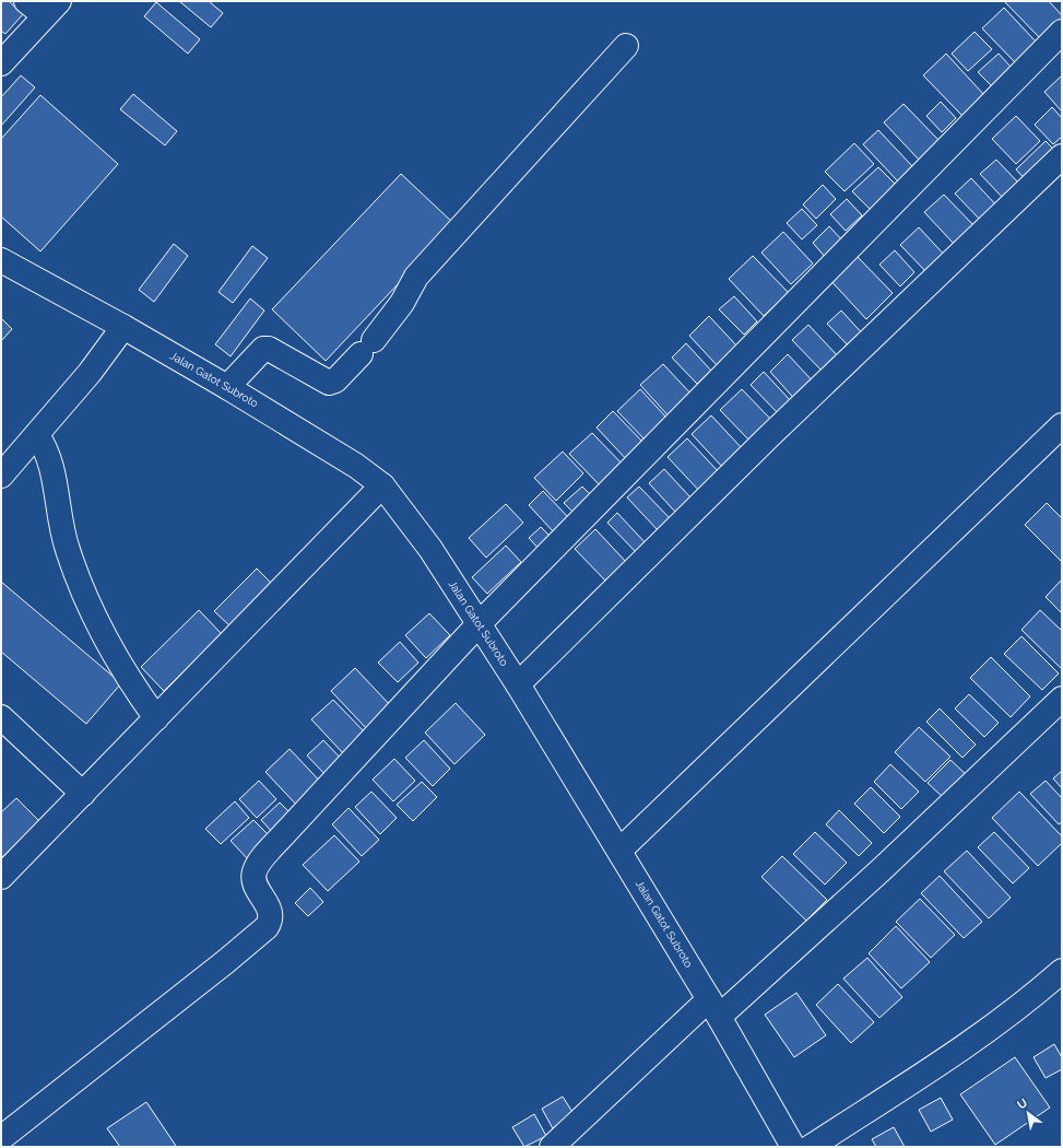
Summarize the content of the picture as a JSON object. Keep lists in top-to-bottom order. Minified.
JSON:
{"streets":{"street":["Jalan Gatot Subroto"]},"north":"top left"}
